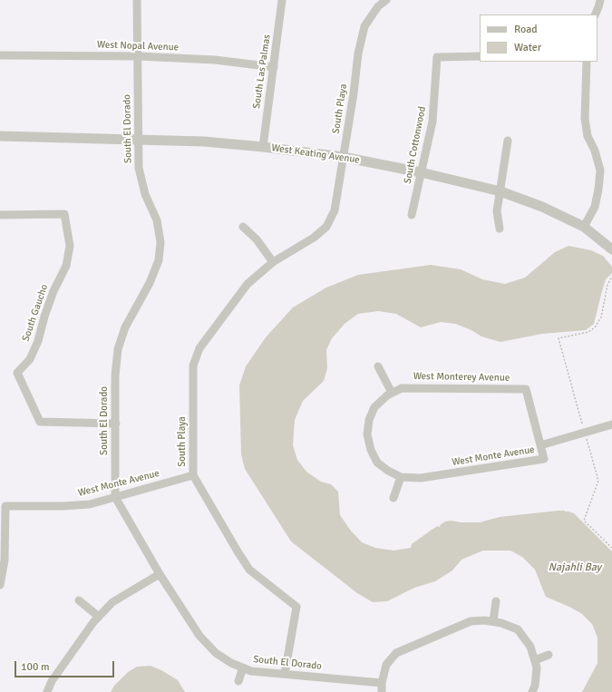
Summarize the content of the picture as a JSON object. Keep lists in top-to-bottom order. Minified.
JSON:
{"streets":{"street":["West Nopal Avenue","South Las Palmas","South Playa","South El Dorado","South Cottonwood","West Keating Avenue","South Gaucho","West Monterey Avenue","West Monte Avenue"]},"crossings":[["West Nopal Avenue","South Las Palmas"],["West Nopal Avenue","South El Dorado"],["South Las Palmas","West Keating Avenue"],["South Playa","South El Dorado"],["South Playa","West Keating Avenue"],["South Playa","West Monte Avenue"],["South El Dorado","West Keating Avenue"],["South El Dorado","South Gaucho"],["South El Dorado","West Monte Avenue"],["South Cottonwood","West Keating Avenue"],["West Monterey Avenue","West Monte Avenue"]],"water":["Najahli Bay"],"legend":["Road","Water"],"scale_bar":"100 m"}
